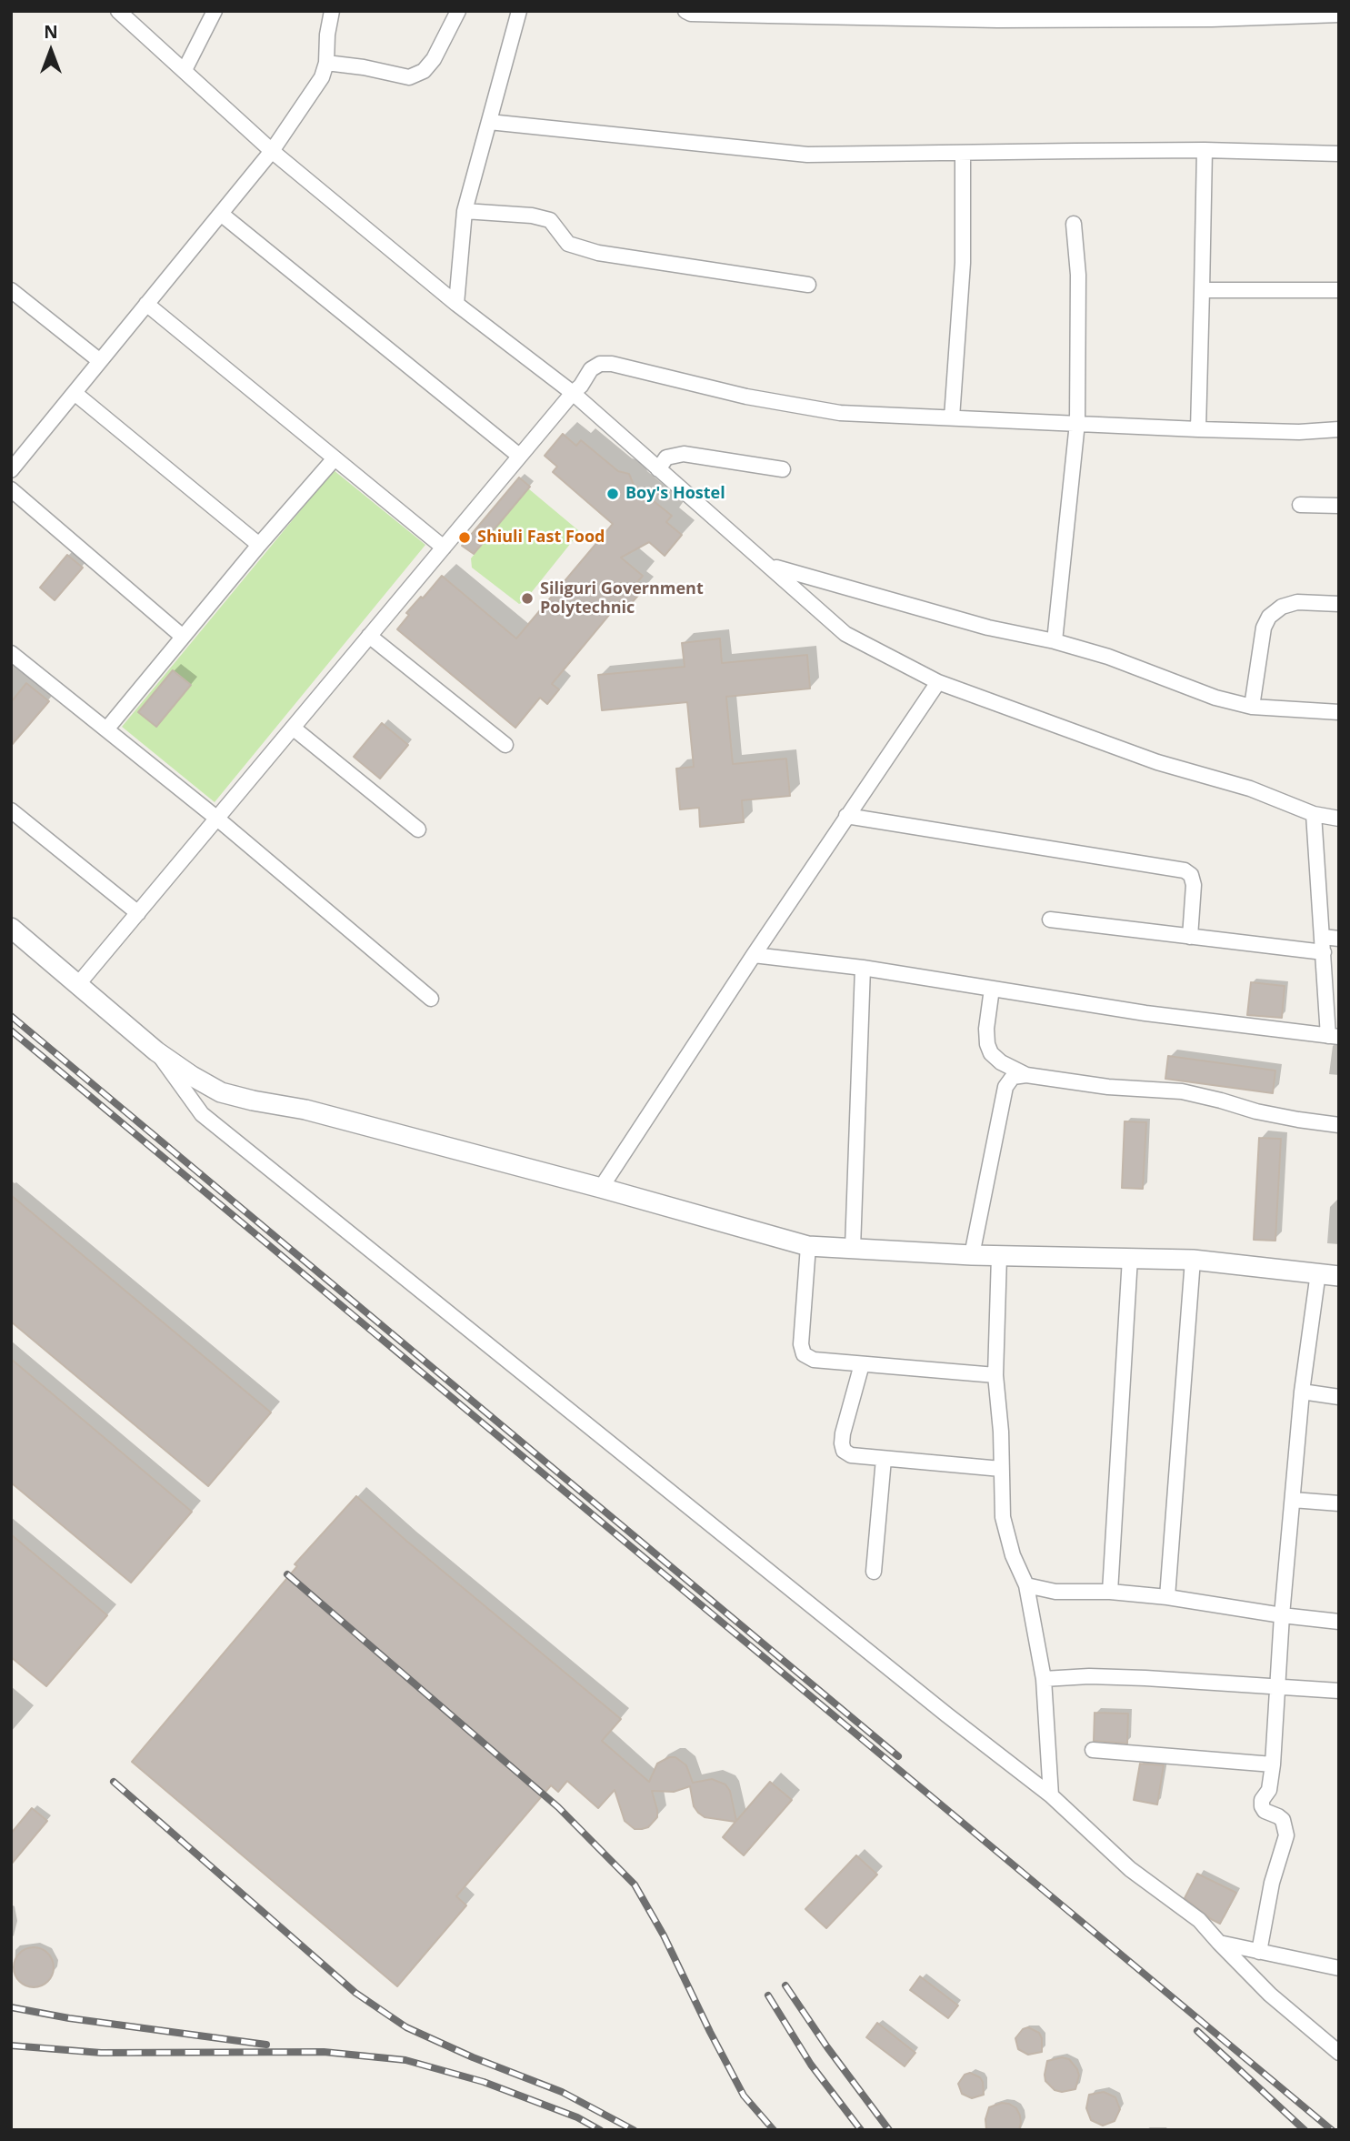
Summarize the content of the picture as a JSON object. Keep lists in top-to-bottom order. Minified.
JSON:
{"places":["Boy's Hostel","Shiuli Fast Food","Siliguri Government Polytechnic"],"north":"top"}
